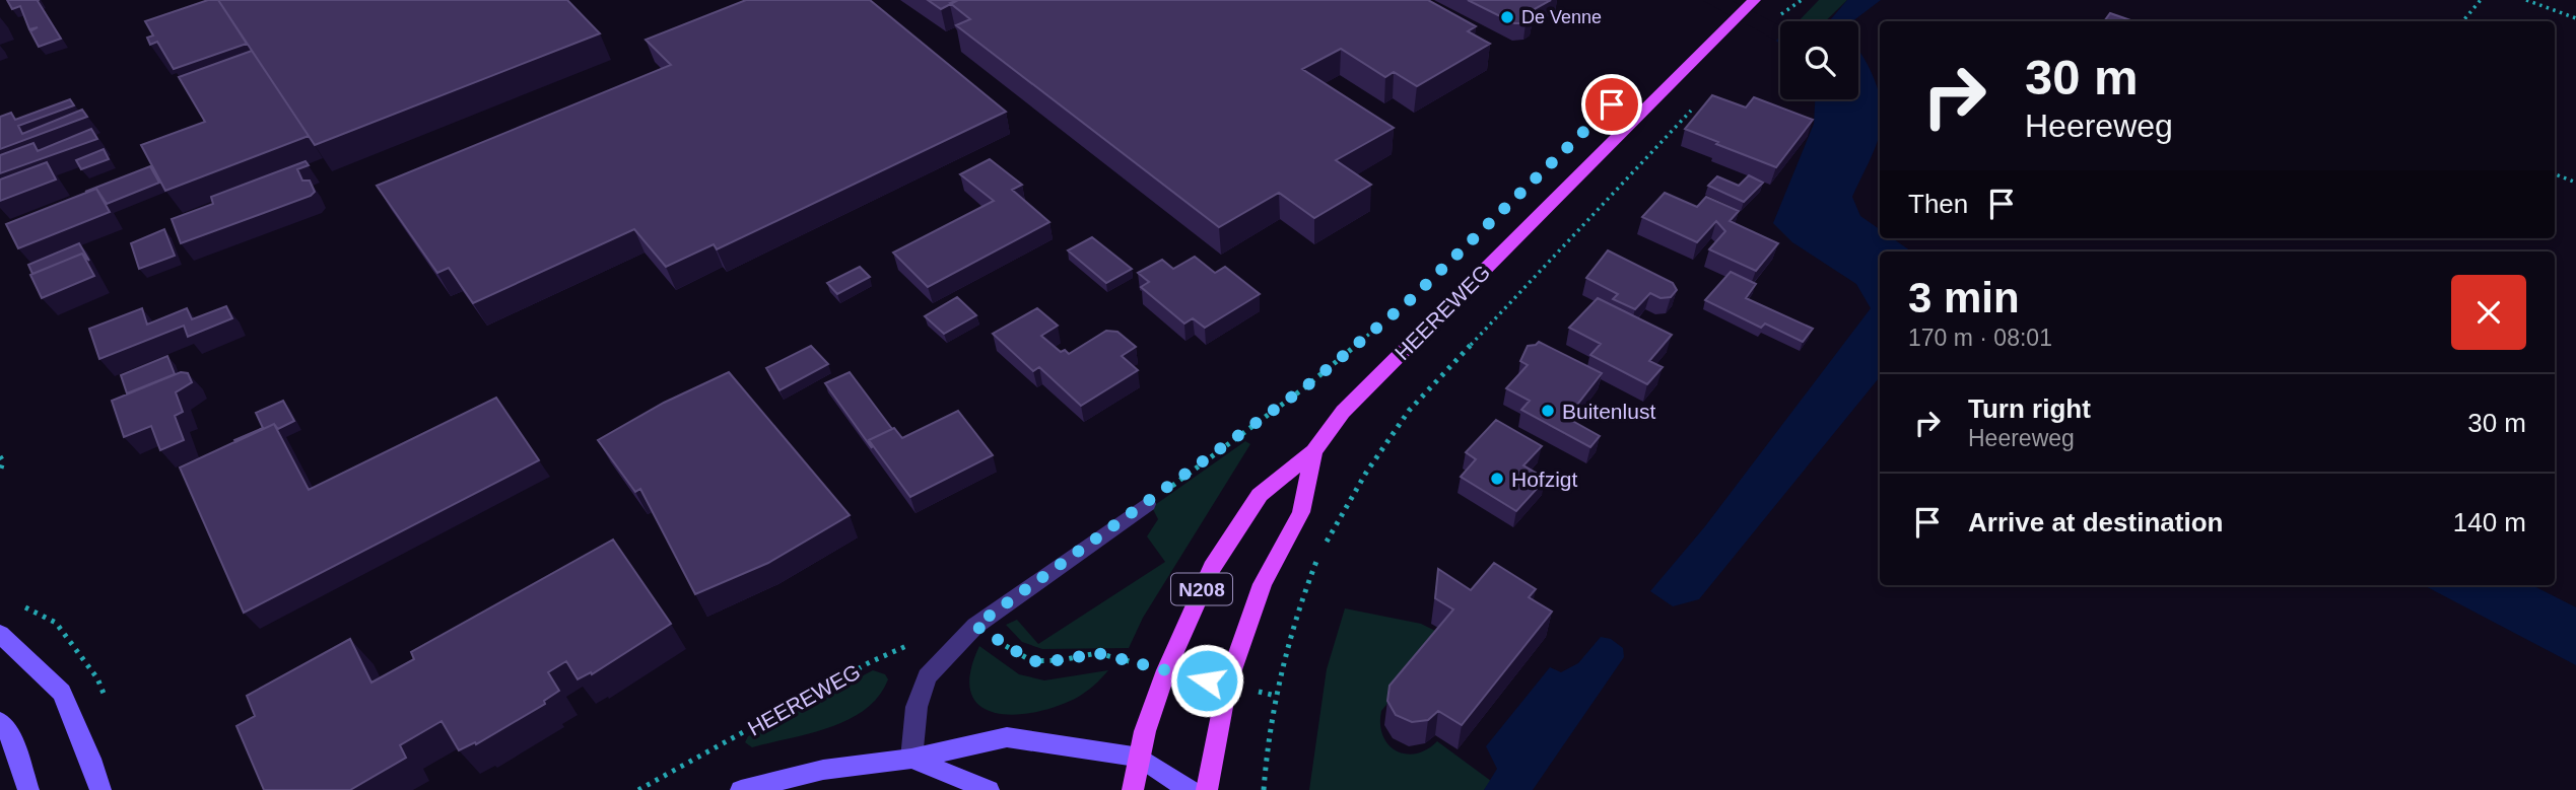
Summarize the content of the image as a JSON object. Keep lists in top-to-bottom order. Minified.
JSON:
{"streets":{"main road":["HEEREWEG","N208"]},"crossings":[["HEEREWEG","N208"]],"places":["De Venne","Buitenlust","Hofzigt"],"page":{"turn":["30 m","Heereweg"],"then":"Then","heading":["3 min","170 m · 08:01"],"list":[{"name":"Turn right","note":"Heereweg","value":"30 m"},{"name":"Arrive at destination","value":"140 m"}]}}
